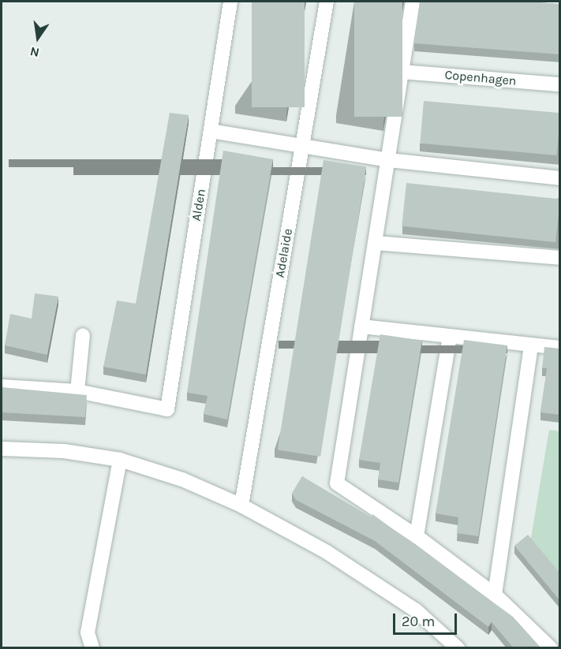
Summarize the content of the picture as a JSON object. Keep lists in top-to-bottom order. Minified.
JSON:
{"streets":{"street":["Copenhagen","Alden","Adelaide"]},"scale_bar":"20 m","north":"bottom"}
